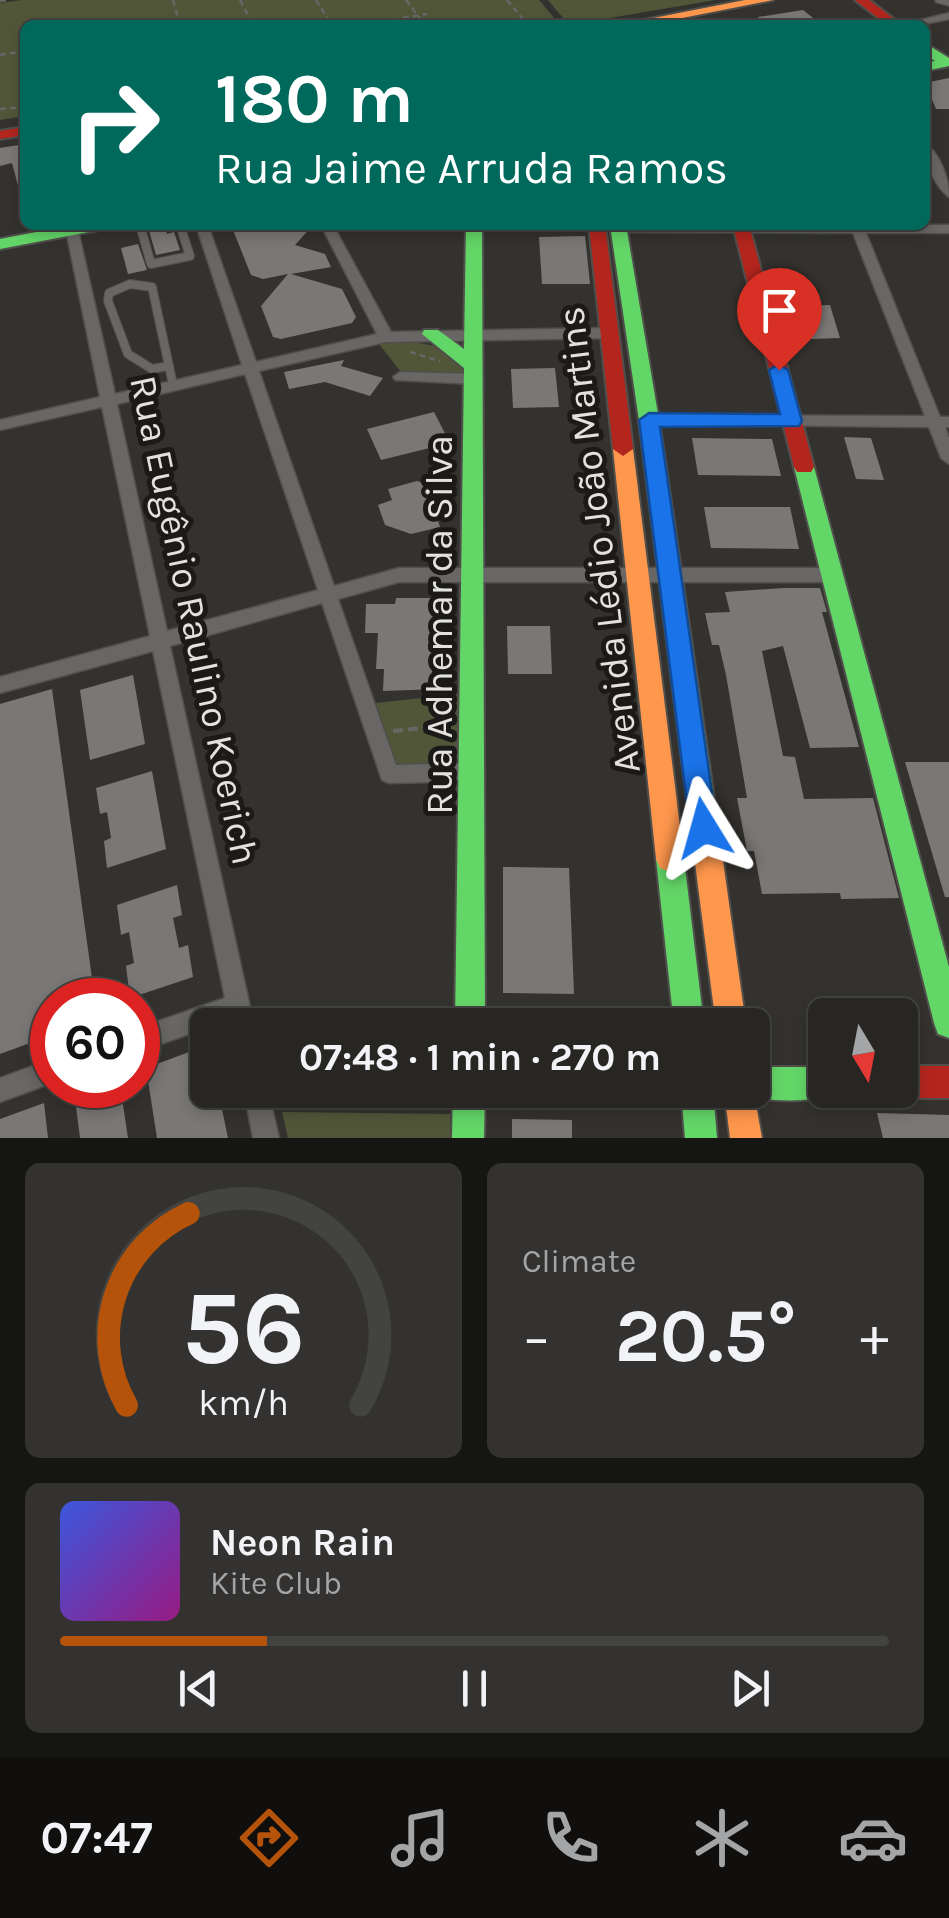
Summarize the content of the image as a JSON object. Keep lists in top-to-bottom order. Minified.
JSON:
{"streets":{"main road":["Avenida Lédio João Martins","Rua Adhemar da Silva"],"street":["Rua Eugênio Raulino Koerich"]},"north":"bottom","page":{"turn":["180 m","Rua Jaime Arruda Ramos"],"limit":"60","trip":"07:48 · 1 min · 270 m","tile":"Climate","heat":["−","20.5°","+"],"song":["Neon Rain","Kite Club"],"tabs":"07:47","gauge":["56","km/h"]}}
